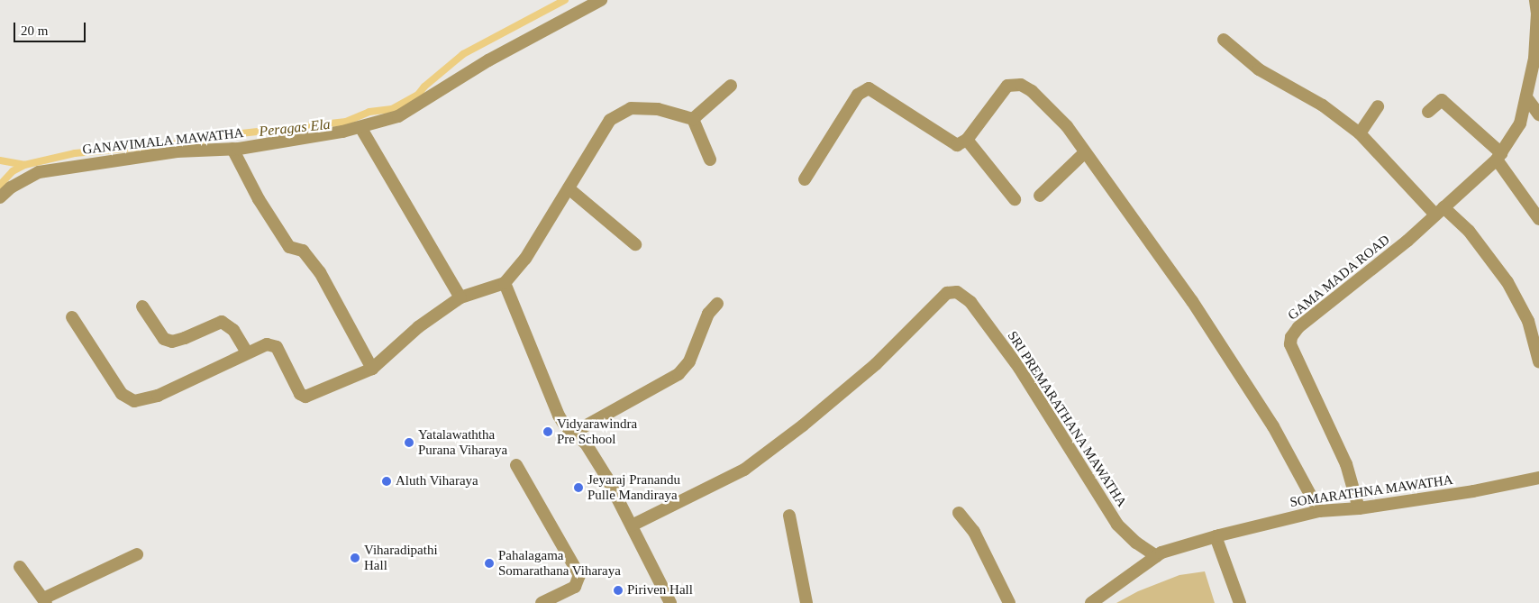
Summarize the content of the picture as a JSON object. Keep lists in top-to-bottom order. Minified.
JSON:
{"streets":{"street":["GANAVIMALA MAWATHA","GAMA MADA ROAD","SRI PREMARATHANA MAWATHA","SOMARATHNA MAWATHA"]},"crossings":[["GAMA MADA ROAD","SOMARATHNA MAWATHA"],["SRI PREMARATHANA MAWATHA","SOMARATHNA MAWATHA"]],"water":["Peragas Ela"],"places":["Vidyarawindra Pre School","Yatalawaththa Purana Viharaya","Aluth Viharaya","Jeyaraj Pranandu Pulle Mandiraya","Viharadipathi Hall","Pahalagama Somarathana Viharaya","Piriven Hall"],"scale_bar":"20 m"}
